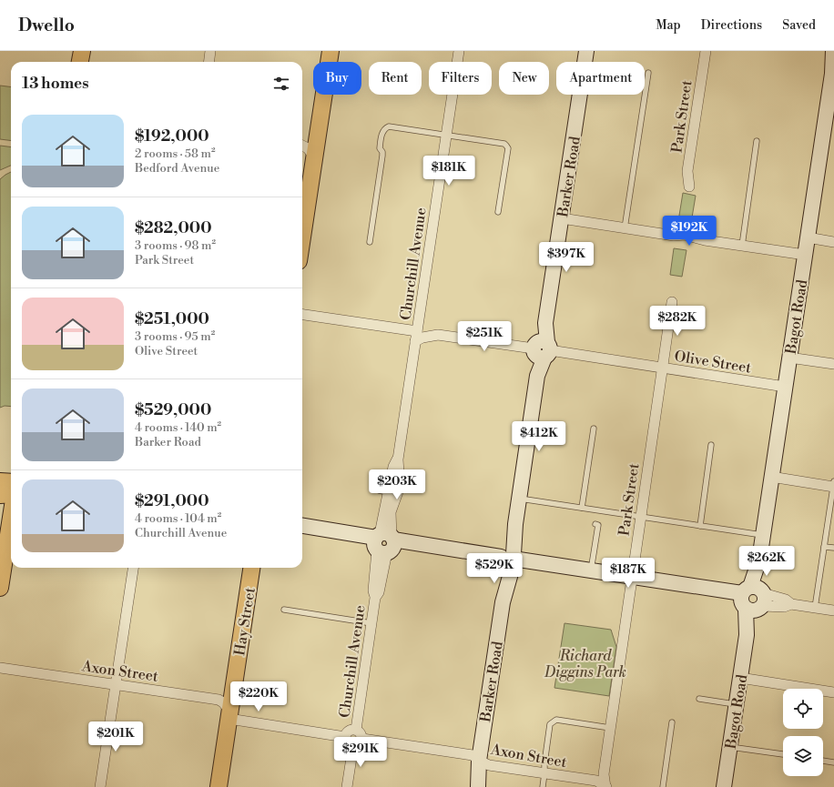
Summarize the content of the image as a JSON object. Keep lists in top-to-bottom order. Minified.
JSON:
{"streets":{"main road":["Hay Street"],"street":["Park Street","Barker Road","Churchill Avenue","Bagot Road","Olive Street","Axon Street"]},"crossings":[["Park Street","Olive Street"],["Park Street","Axon Street"],["Barker Road","Olive Street"],["Barker Road","Axon Street"],["Churchill Avenue","Olive Street"],["Churchill Avenue","Axon Street"],["Bagot Road","Olive Street"],["Hay Street","Axon Street"]],"parks":["Richard Diggins Park"],"page":{"header":"Dwello","nav":["Map","Directions","Saved"],"chip":["Buy","Rent","Filters","New","Apartment"],"heading":"13 homes","list":[{"name":"$192,000","note":"2 rooms · 58 m² · Bedford Avenue"},{"name":"$282,000","note":"3 rooms · 98 m² · Park Street"},{"name":"$251,000","note":"3 rooms · 95 m² · Olive Street"},{"name":"$529,000","note":"4 rooms · 140 m² · Barker Road"},{"name":"$291,000","note":"4 rooms · 104 m² · Churchill Avenue"}],"price":["$181K","$192K","$397K","$282K","$251K","$412K","$203K","$262K","$529K","$187K","$220K","$201K","$291K"]}}
